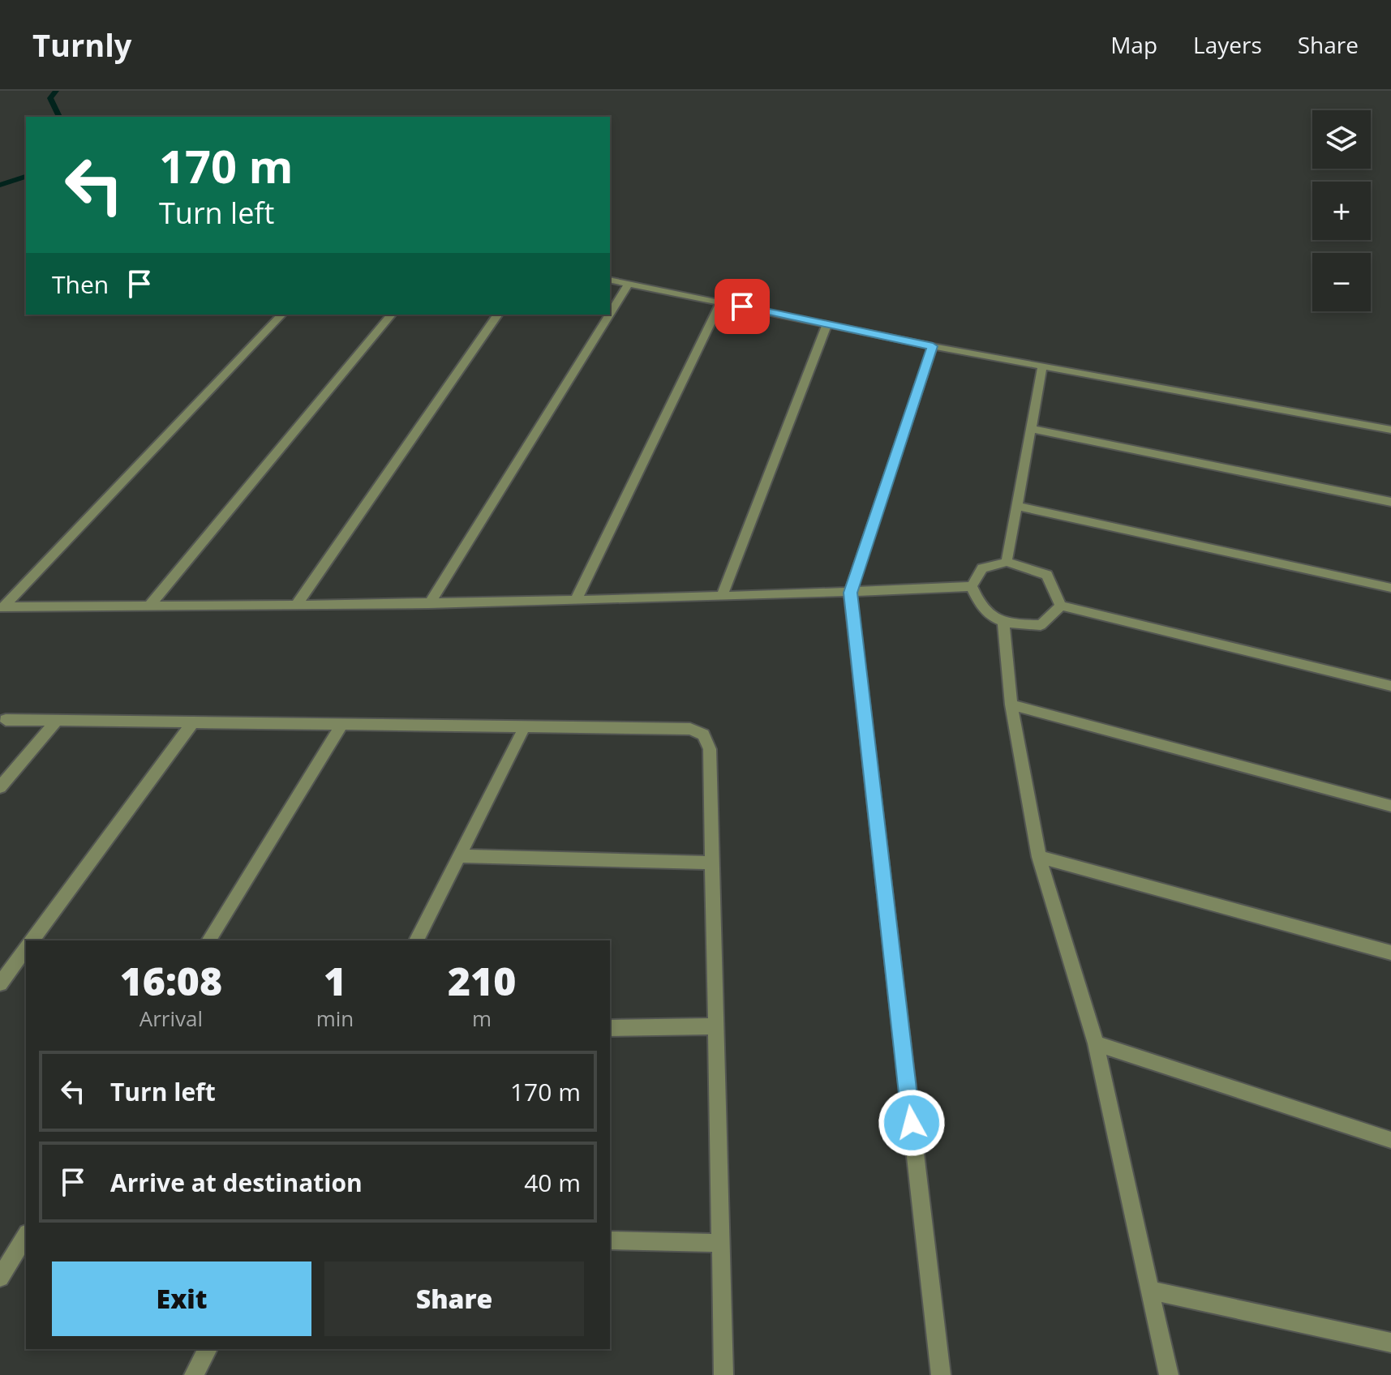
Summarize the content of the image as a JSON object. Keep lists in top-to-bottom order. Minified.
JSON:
{"page":{"header":"Turnly","nav":["Map","Layers","Share"],"map_buttons":["+","−"],"turn":["170 m","Turn left"],"then":"Then","eta":["16:08","Arrival","1","min","210","m"],"list":[{"name":"Turn left","value":"170 m"},{"name":"Arrive at destination","value":"40 m"}],"buttons":["Exit","Share"]}}
